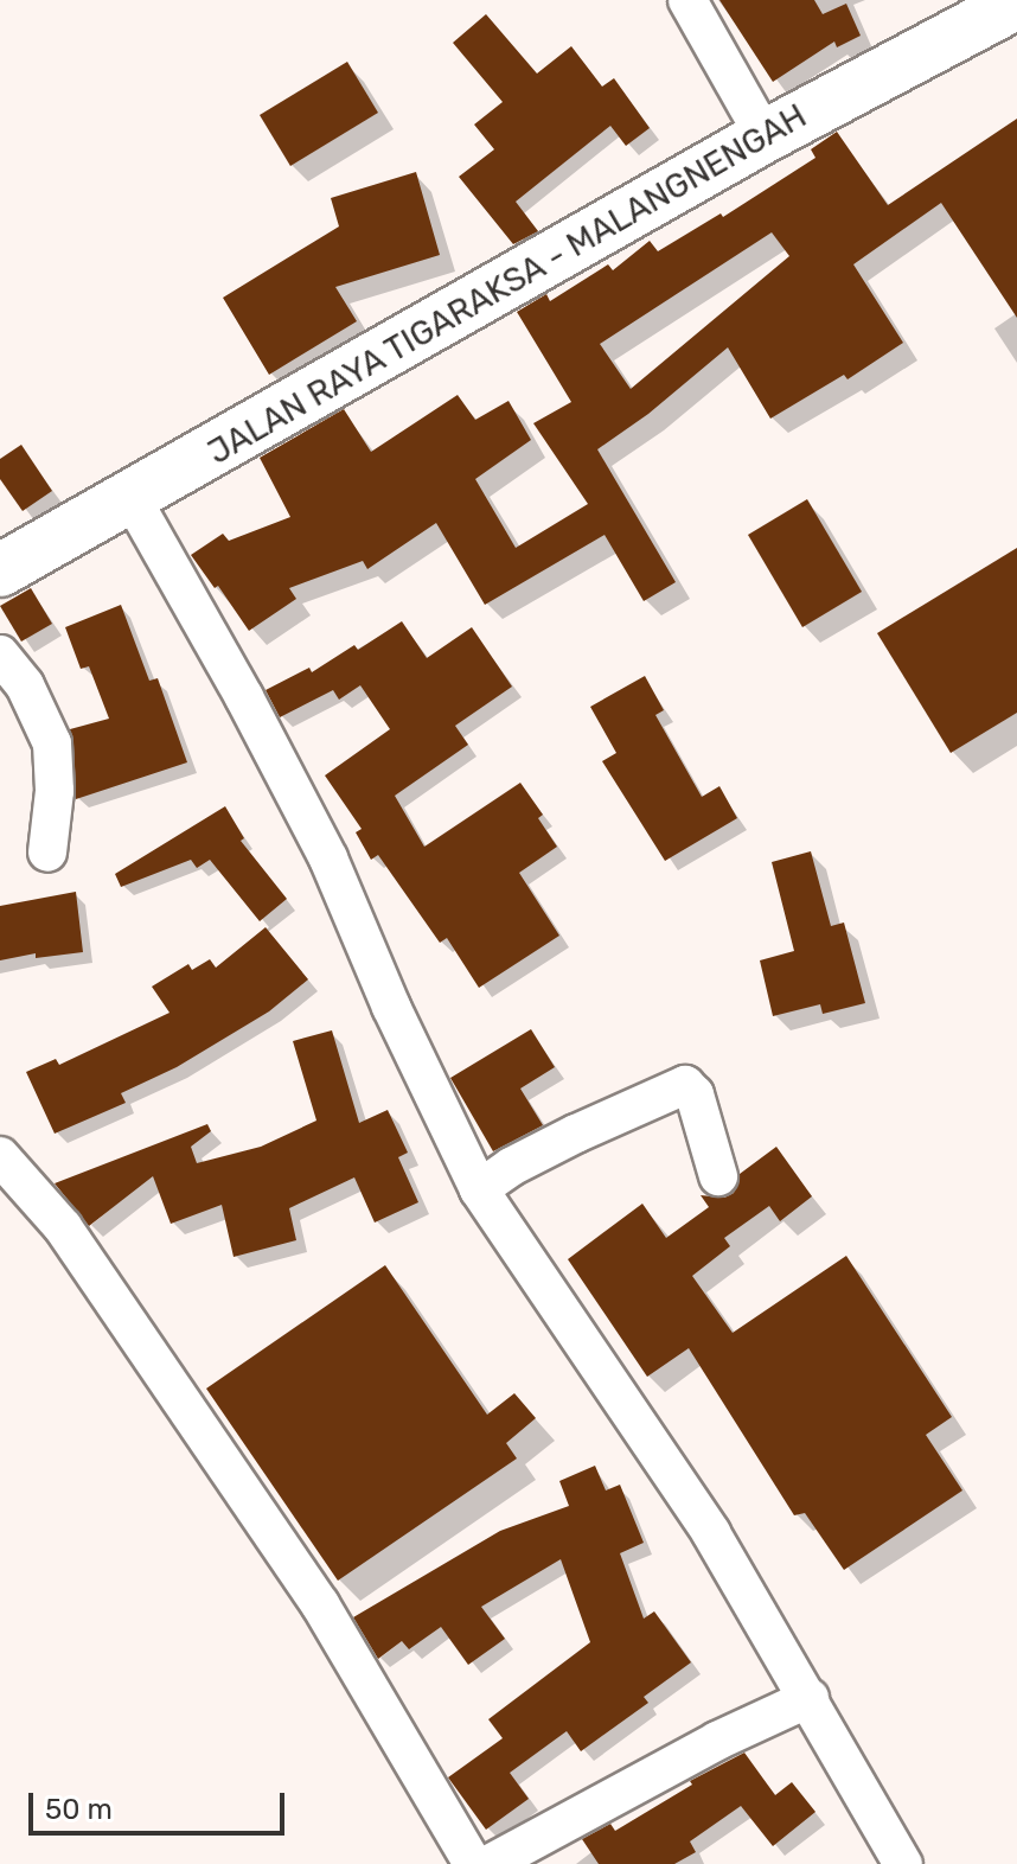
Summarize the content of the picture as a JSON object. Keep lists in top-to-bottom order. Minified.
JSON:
{"streets":{"main road":["JALAN RAYA TIGARAKSA - MALANGNENGAH"]},"scale_bar":"50 m"}
